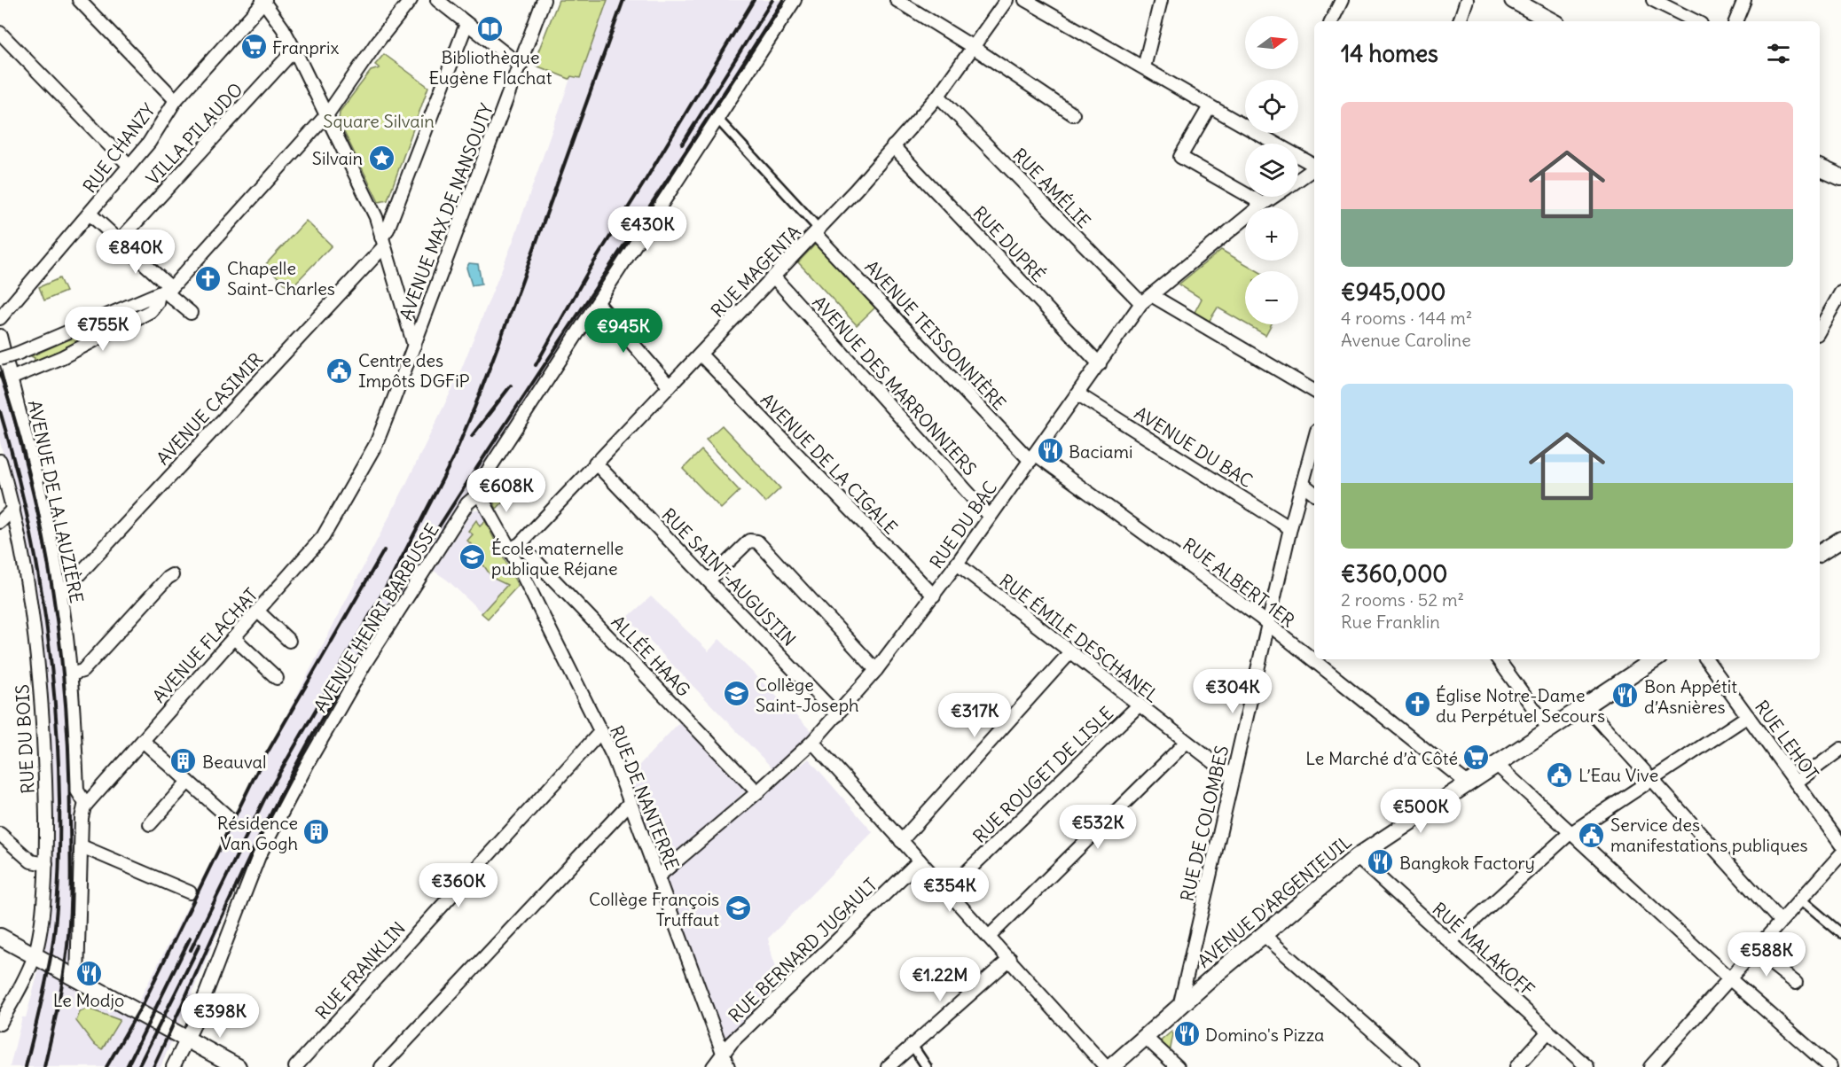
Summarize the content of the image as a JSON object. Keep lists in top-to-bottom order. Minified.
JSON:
{"streets":{"main road":["AVENUE D'ARGENTEUIL"],"street":["VILLA PILAUDO","RUE CHANZY","RUE AMÉLIE","AVENUE MAX DE NANSOUTY","RUE DUPRÉ","RUE MAGENTA","AVENUE TEISSONNIÈRE","AVENUE DES MARRONNIERS","AVENUE CASIMIR","AVENUE DU BAC","AVENUE DE LA CIGALE","AVENUE DE LA LAUZIÈRE","RUE DU BAC","RUE SAINT-AUGUSTIN","RUE ALBERT 1ER","AVENUE HENRI BARBUSSE","RUE ÉMILE DESCHANEL","AVENUE FLACHAT","ALLÉE HAAG","RUE DU BOIS","RUE LEHOT","RUE ROUGET DE LISLE","RUE DE NANTERRE","RUE DE COLOMBES","RUE MALAKOFF","RUE BERNARD JUGAULT","RUE FRANKLIN"]},"crossings":[["RUE AMÉLIE","RUE MAGENTA"],["RUE AMÉLIE","RUE DU BAC"],["AVENUE MAX DE NANSOUTY","AVENUE FLACHAT"],["RUE DUPRÉ","RUE MAGENTA"],["RUE DUPRÉ","RUE DU BAC"],["RUE MAGENTA","AVENUE TEISSONNIÈRE"],["RUE MAGENTA","AVENUE DES MARRONNIERS"],["RUE MAGENTA","AVENUE DE LA CIGALE"],["RUE MAGENTA","RUE SAINT-AUGUSTIN"],["RUE MAGENTA","ALLÉE HAAG"],["RUE MAGENTA","RUE DE NANTERRE"],["AVENUE TEISSONNIÈRE","RUE DU BAC"],["AVENUE TEISSONNIÈRE","RUE ALBERT 1ER"],["AVENUE DES MARRONNIERS","RUE DU BAC"],["AVENUE CASIMIR","AVENUE DE LA LAUZIÈRE"],["AVENUE DU BAC","RUE DU BAC"],["AVENUE DU BAC","RUE DE COLOMBES"],["AVENUE DE LA CIGALE","RUE DU BAC"],["AVENUE DE LA LAUZIÈRE","AVENUE FLACHAT"],["RUE DU BAC","RUE SAINT-AUGUSTIN"],["RUE DU BAC","RUE ALBERT 1ER"],["RUE DU BAC","RUE ÉMILE DESCHANEL"],["RUE DU BAC","ALLÉE HAAG"],["RUE DU BAC","RUE DE NANTERRE"],["RUE ALBERT 1ER","RUE DE COLOMBES"],["RUE ALBERT 1ER","AVENUE D'ARGENTEUIL"],["AVENUE HENRI BARBUSSE","RUE DE NANTERRE"],["RUE ÉMILE DESCHANEL","RUE ROUGET DE LISLE"],["RUE ÉMILE DESCHANEL","RUE DE COLOMBES"],["ALLÉE HAAG","RUE DE NANTERRE"],["RUE DE NANTERRE","RUE BERNARD JUGAULT"],["RUE DE NANTERRE","RUE FRANKLIN"],["RUE DE COLOMBES","AVENUE D'ARGENTEUIL"],["AVENUE D'ARGENTEUIL","RUE MALAKOFF"]],"parks":["Square Silvain"],"places":{"library":["Bibliothèque Eugène Flachat"],"supermarket":["Franprix","Le Marché d’à Côté"],"place":["Silvain"],"church":["Chapelle Saint-Charles","Église Notre-Dame du Perpétuel Secours"],"public building":["Centre des Impôts DGFiP","L’Eau Vive","Service des manifestations publiques"],"restaurant":["Baciami","Bon Appétit d’Asnières","Bangkok Factory","Le Modjo","Domino's Pizza"],"school or university":["École maternelle publique Réjane","Collège Saint-Joseph","Collège François Truffaut"],"building":["Beauval","Résidence Van Gogh"]},"north":"right","page":{"map_buttons":["+","−"],"heading":"14 homes","list":[{"name":"€945,000","note":"4 rooms · 144 m² · Avenue Caroline"},{"name":"€360,000","note":"2 rooms · 52 m² · Rue Franklin"}],"price":["€430K","€840K","€755K","€945K","€608K","€304K","€317K","€500K","€532K","€360K","€354K","€588K","€1.22M","€398K"]}}
